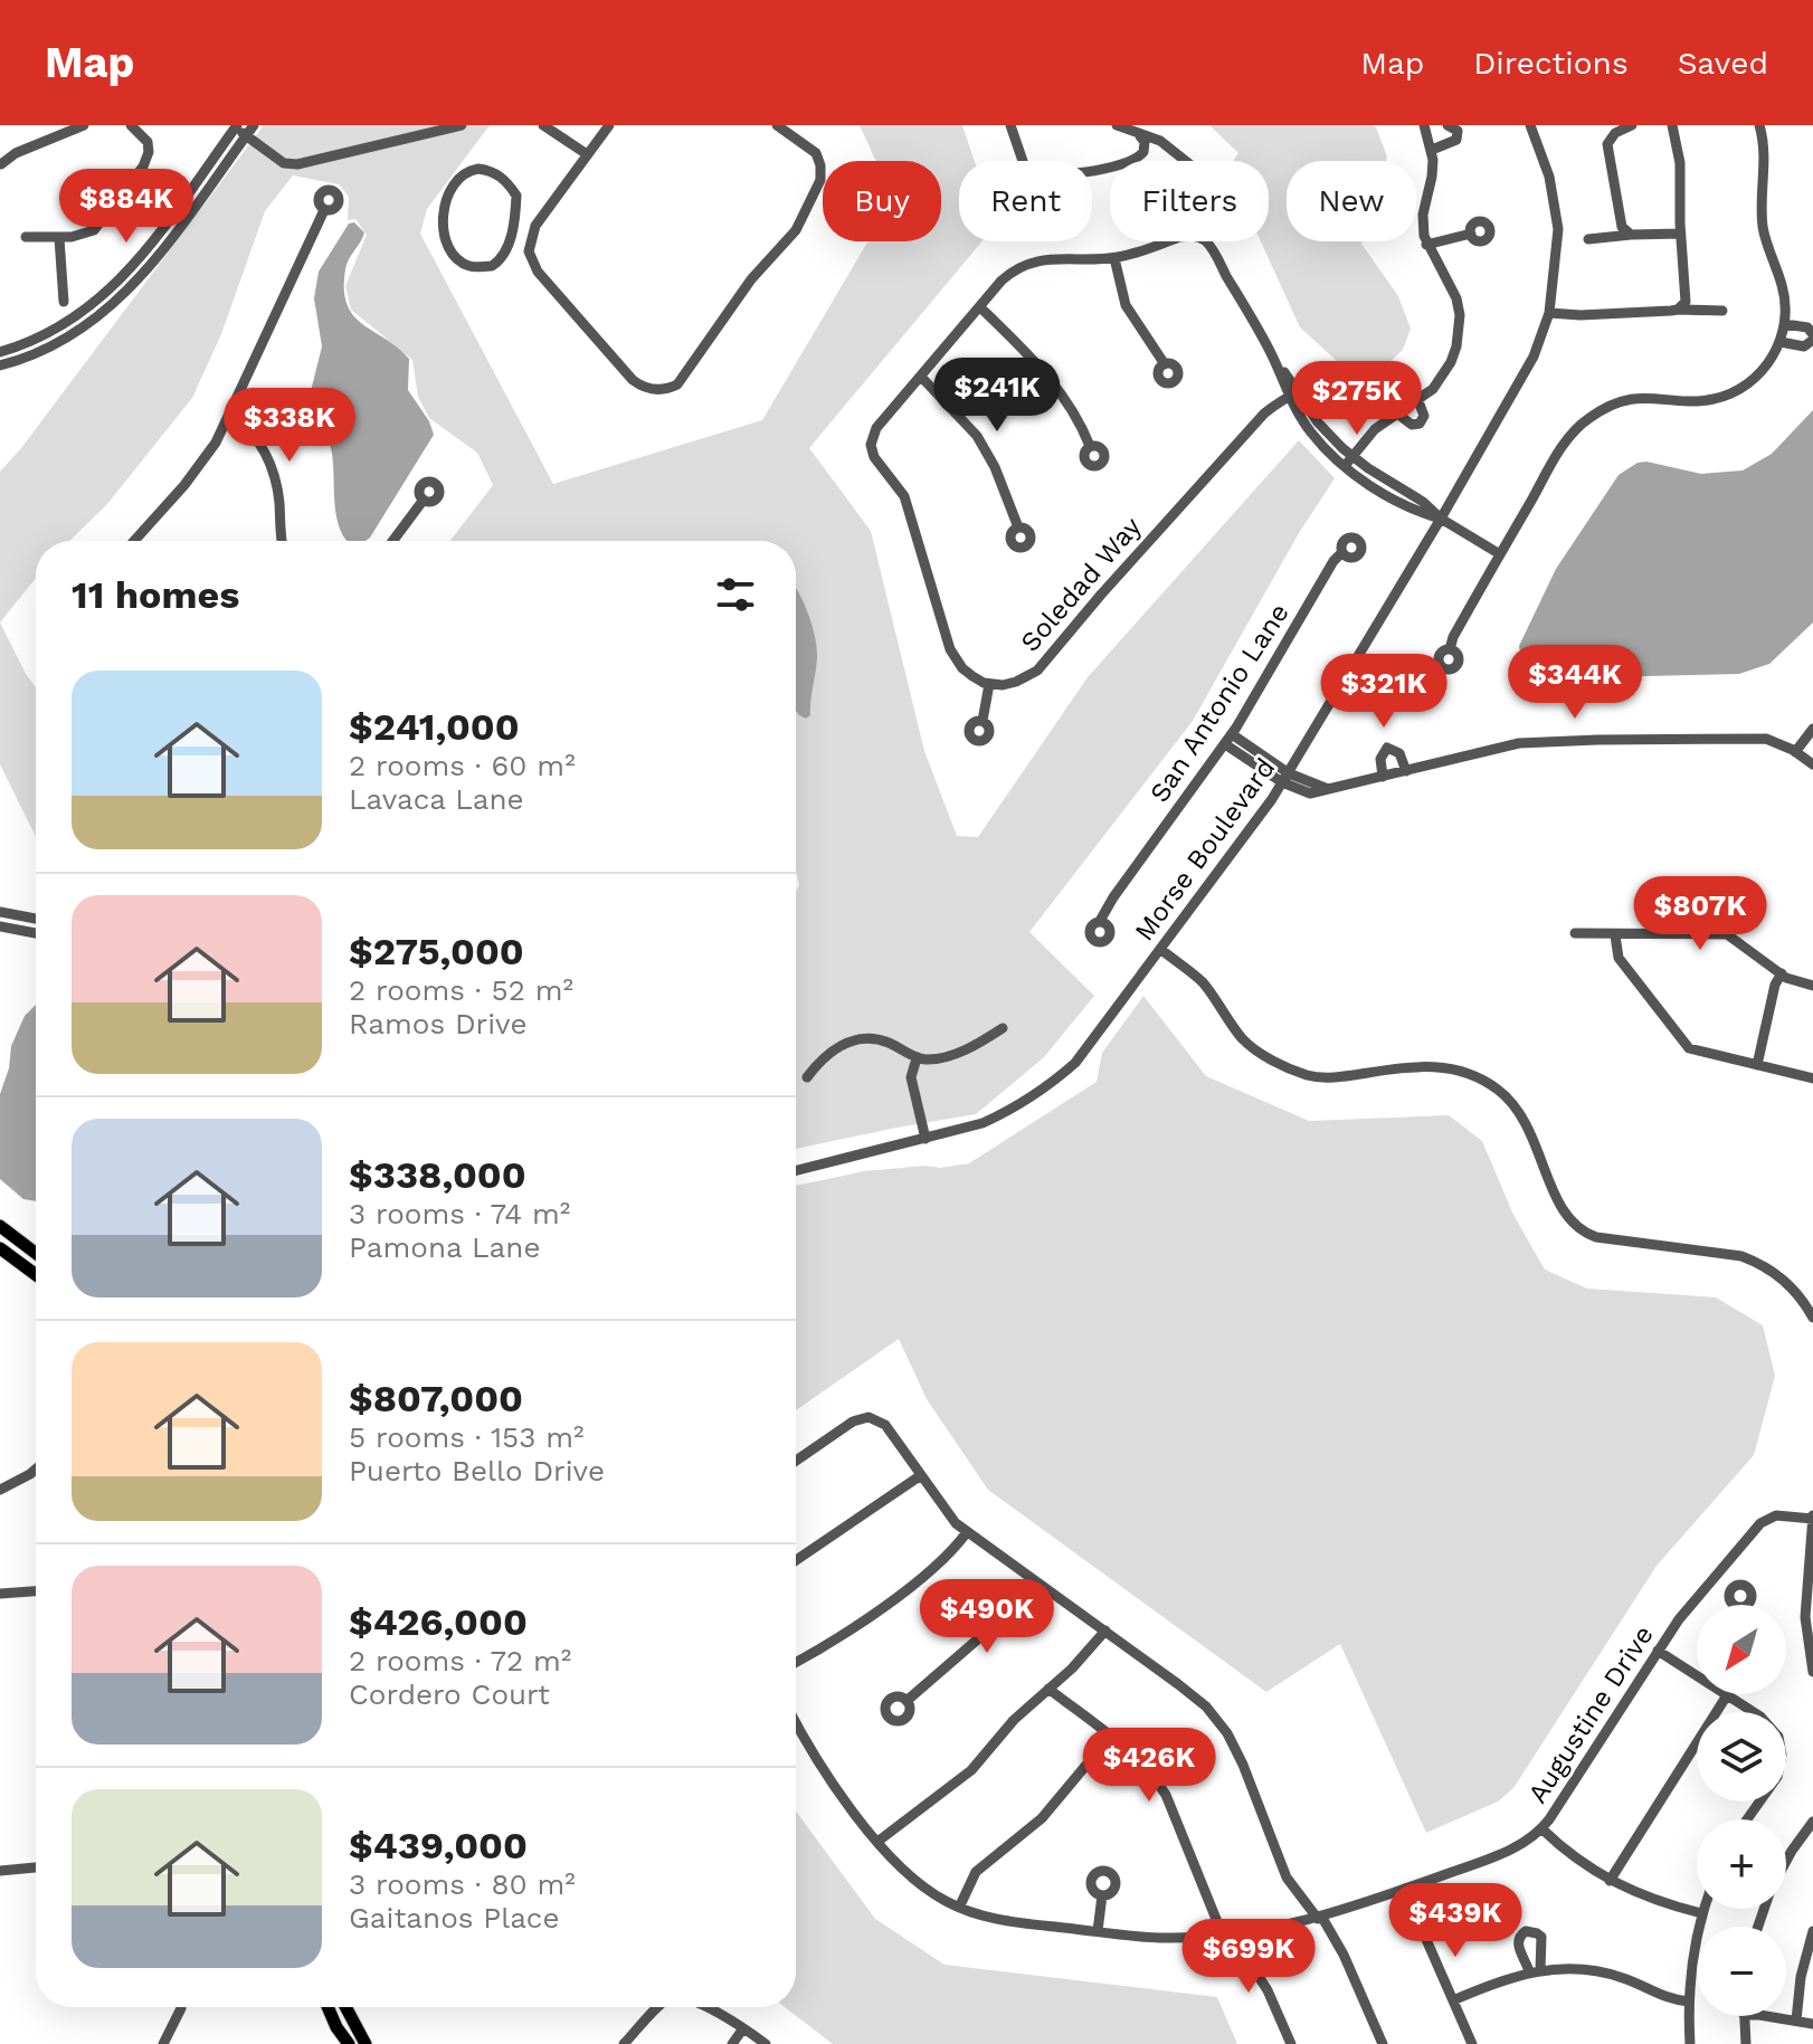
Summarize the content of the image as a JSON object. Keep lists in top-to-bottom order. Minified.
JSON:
{"streets":{"street":["Soledad Way","San Antonio Lane","Morse Boulevard","Augustine Drive"]},"north":"bottom left","page":{"header":"Map","nav":["Map","Directions","Saved"],"chip":["Buy","Rent","Filters","New"],"price":["$884K","$241K","$275K","$338K","$344K","$321K","$807K","$490K","$426K","$439K","$699K"],"heading":"11 homes","list":[{"name":"$241,000","note":"2 rooms · 60 m² · Lavaca Lane"},{"name":"$275,000","note":"2 rooms · 52 m² · Ramos Drive"},{"name":"$338,000","note":"3 rooms · 74 m² · Pamona Lane"},{"name":"$807,000","note":"5 rooms · 153 m² · Puerto Bello Drive"},{"name":"$426,000","note":"2 rooms · 72 m² · Cordero Court"},{"name":"$439,000","note":"3 rooms · 80 m² · Gaitanos Place"}],"map_buttons":["+","−"]}}
